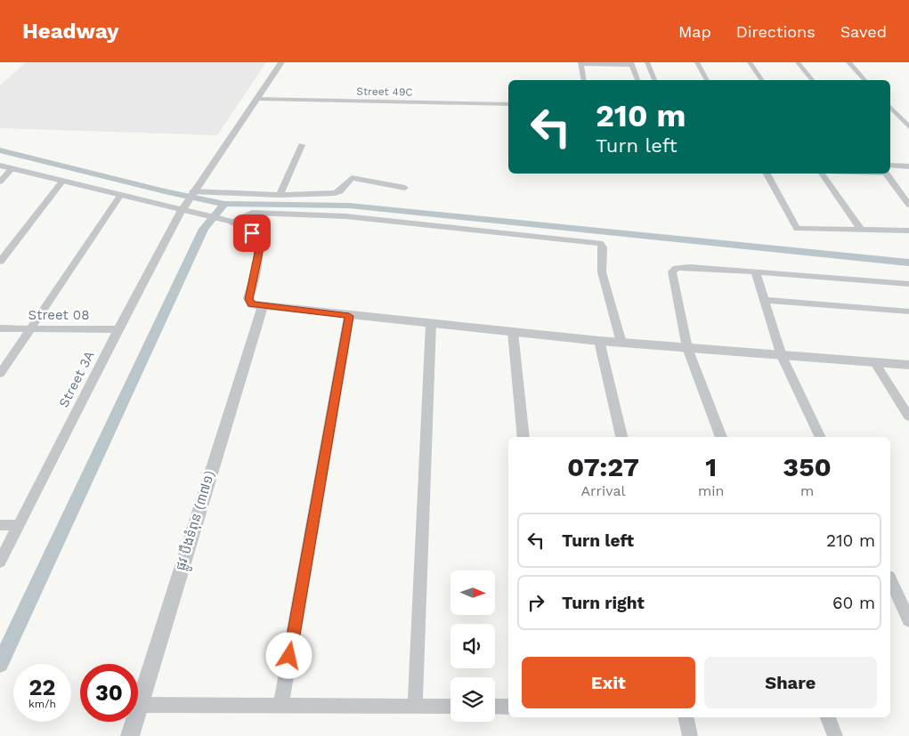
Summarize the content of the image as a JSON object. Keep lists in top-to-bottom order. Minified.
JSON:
{"streets":{"street":["Street 49C","Street 08","Street 3A","ផ្លូវ បឹងទំពុន (៣៧១)"]},"crossings":[["Street 08","Street 3A"]],"north":"right","page":{"header":"Headway","nav":["Map","Directions","Saved"],"turn":["210 m","Turn left"],"eta":["07:27","Arrival","1","min","350","m"],"list":[{"name":"Turn left","value":"210 m"},{"name":"Turn right","value":"60 m"}],"buttons":["Exit","Share"],"speed":"22 km/h","limit":"30"}}
